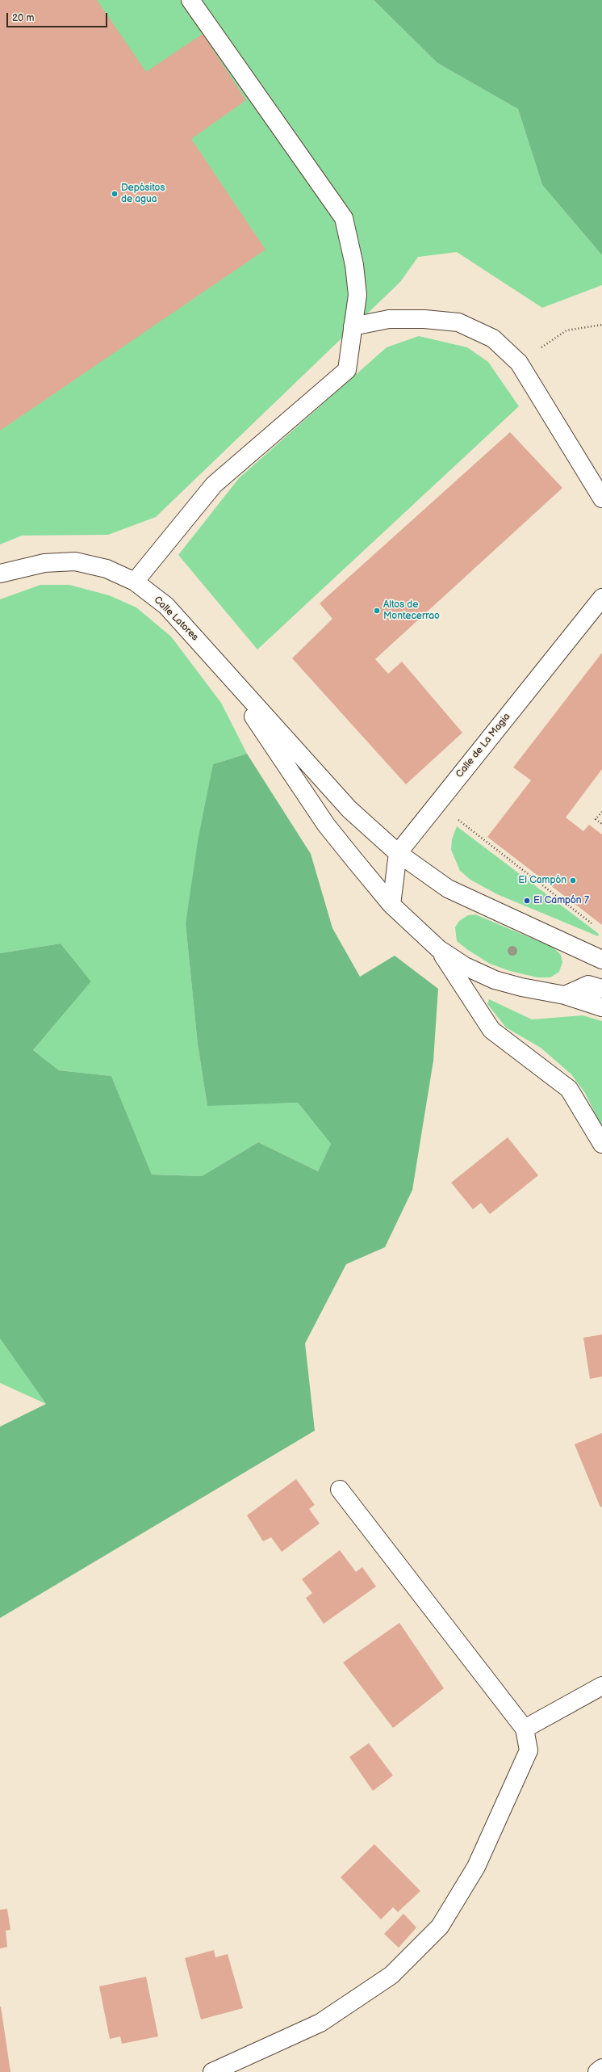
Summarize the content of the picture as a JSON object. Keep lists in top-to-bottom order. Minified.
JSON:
{"streets":{"street":["Calle Latores","Calle de La Magia"]},"places":["Depósitos de agua","Altos de Montecerrao","El Campón","El Campón 7"],"scale_bar":"20 m"}
